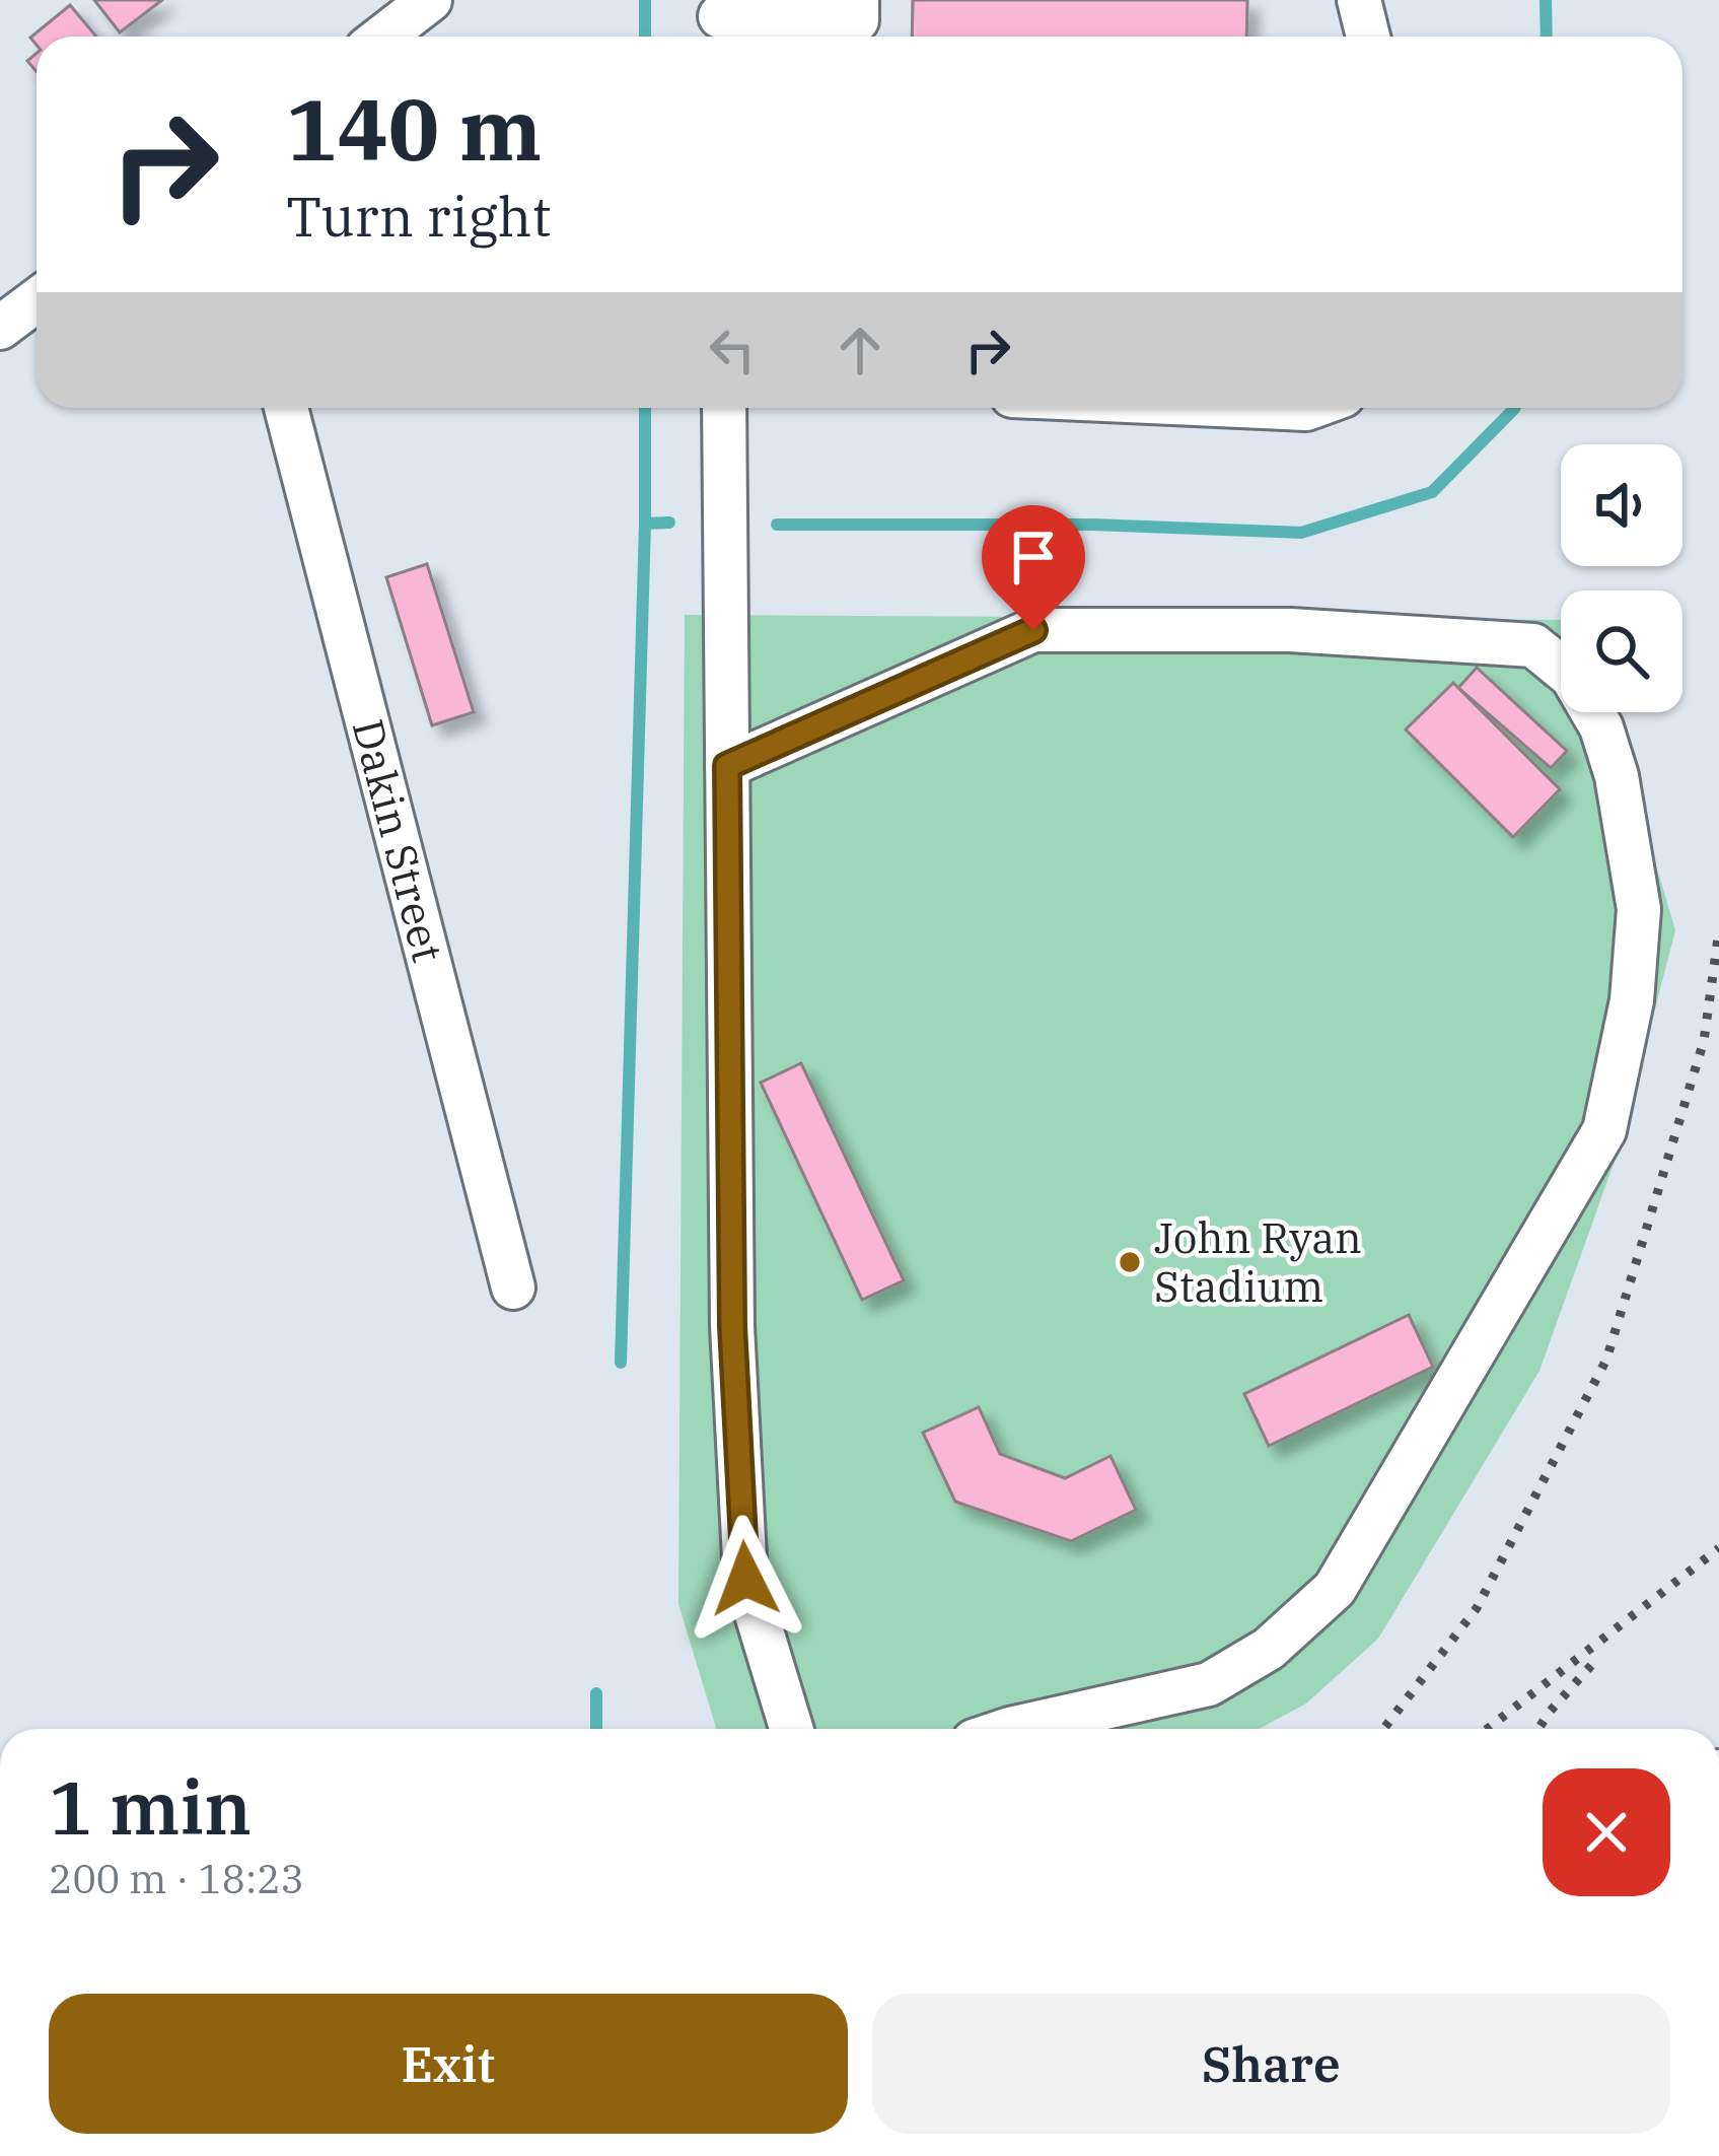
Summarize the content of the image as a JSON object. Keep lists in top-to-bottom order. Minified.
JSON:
{"streets":{"street":["Dakin Street"]},"places":["John Ryan Stadium"],"page":{"turn":["140 m","Turn right"],"heading":["1 min","200 m · 18:23"],"buttons":["Exit","Share"]}}
